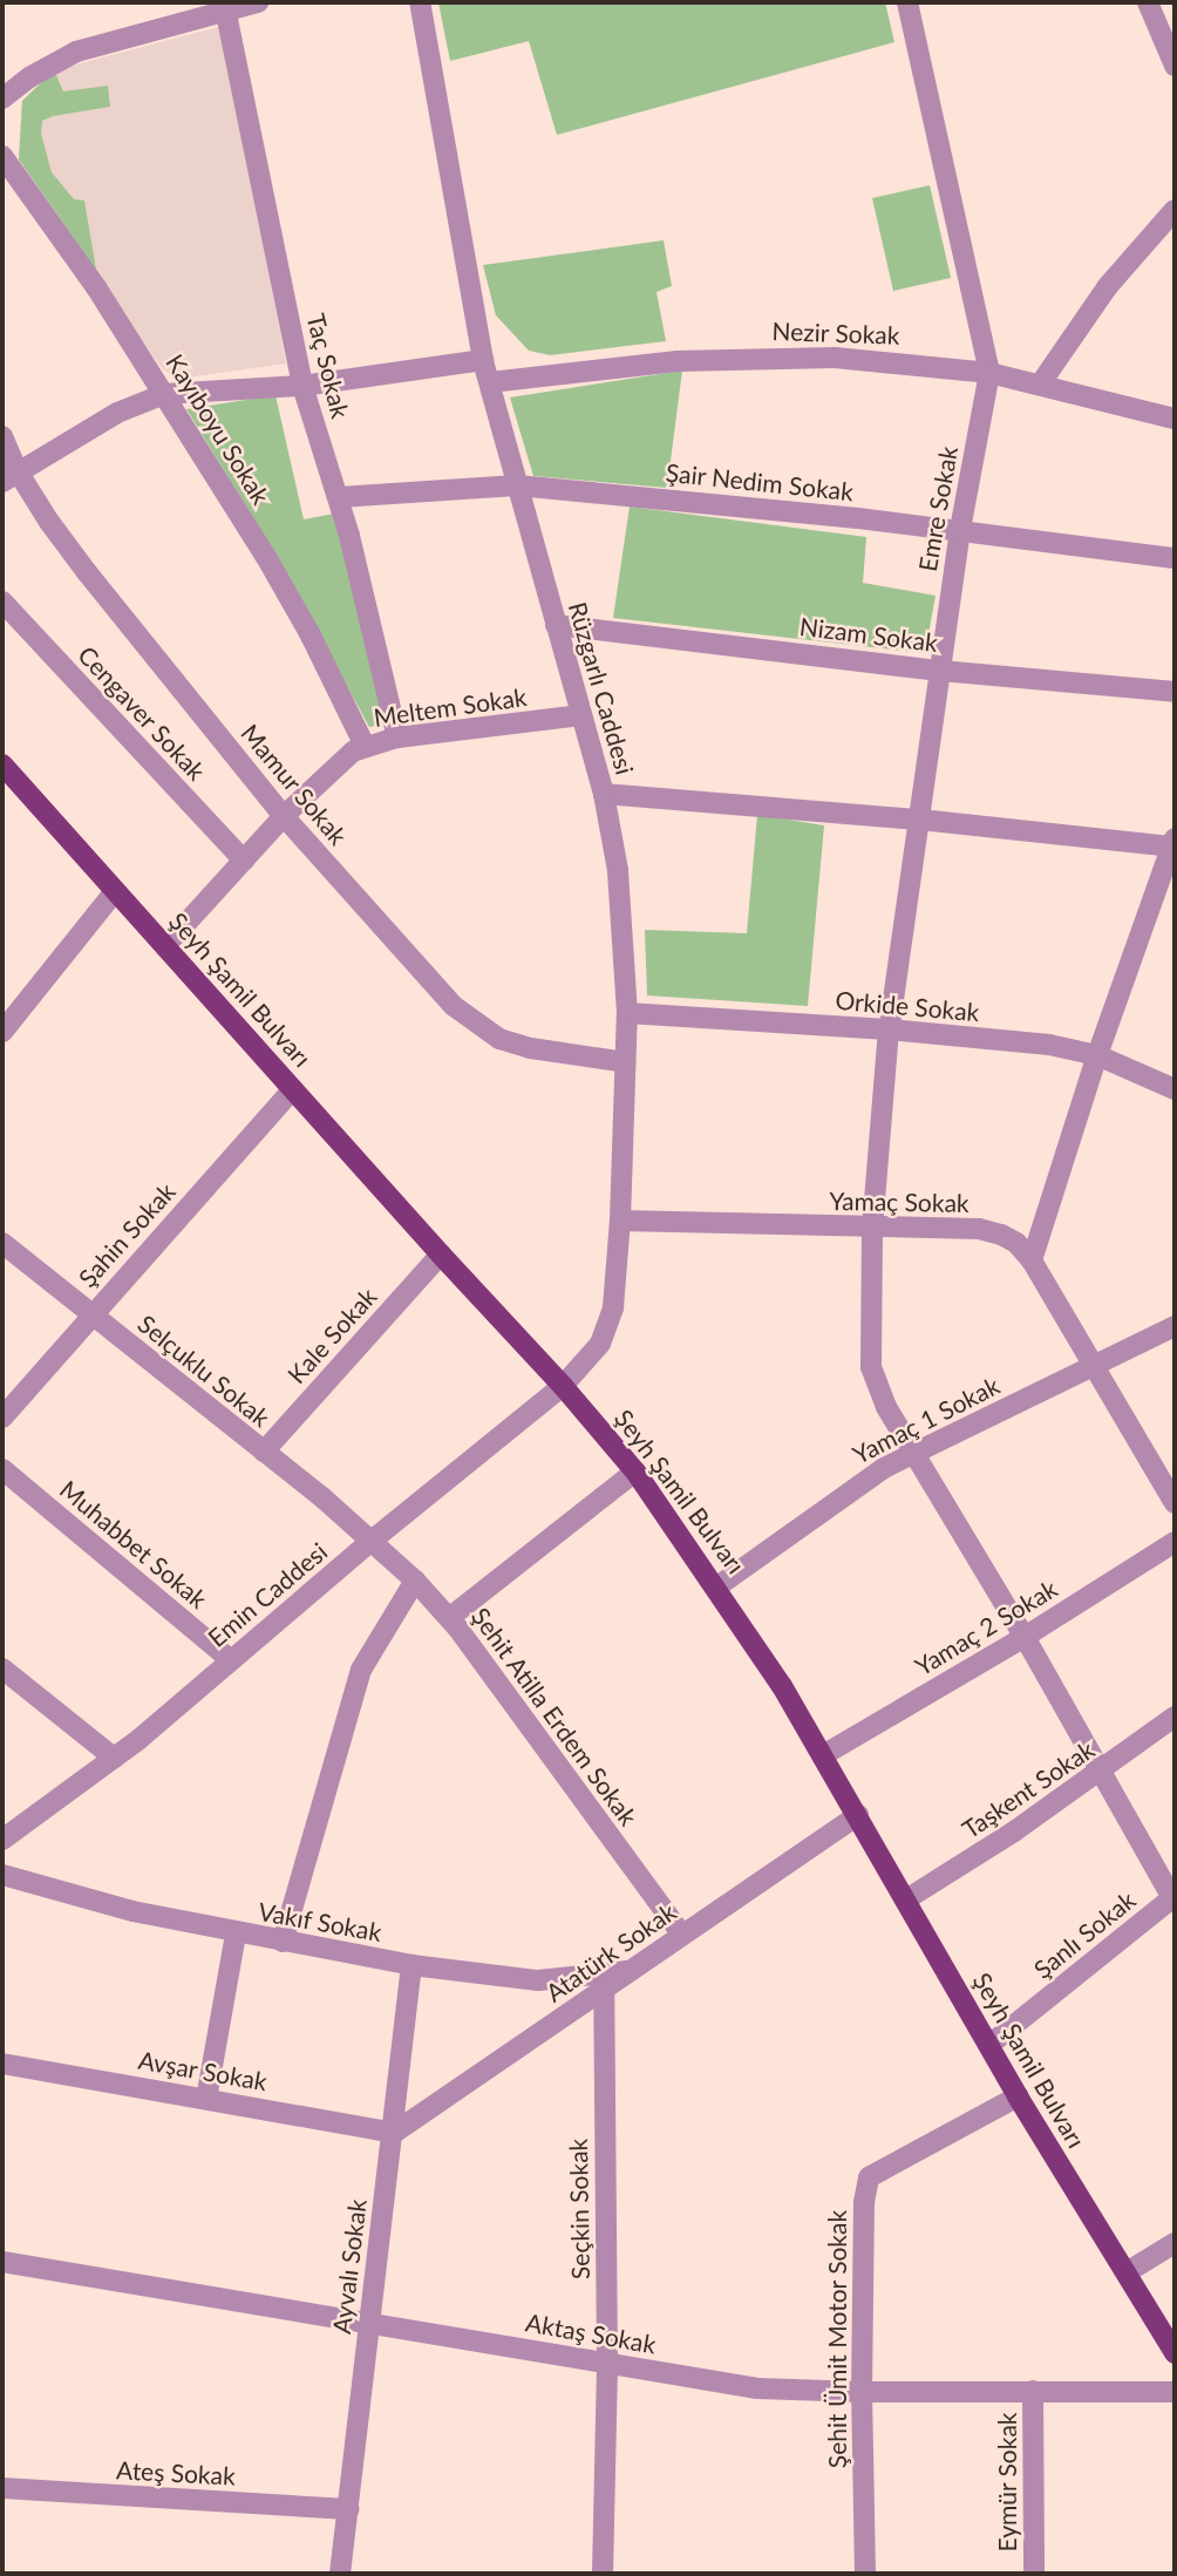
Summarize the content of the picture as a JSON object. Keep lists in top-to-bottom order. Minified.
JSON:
{"streets":{"main road":["Şeyh Şamil Bulvarı"],"street":["Nezir Sokak","Taç Sokak","Kayıboyu Sokak","Şair Nedim Sokak","Emre Sokak","Nizam Sokak","Rüzgarlı Caddesi","Meltem Sokak","Cengaver Sokak","Mamur Sokak","Orkide Sokak","Yamaç Sokak","Şahin Sokak","Kale Sokak","Selçuklu Sokak","Yamaç 1 Sokak","Muhabbet Sokak","Emin Caddesi","Yamaç 2 Sokak","Şehit Atilla Erdem Sokak","Taşkent Sokak","Vakıf Sokak","Şanlı Sokak","Atatürk Sokak","Avşar Sokak","Seçkin Sokak","Ayvalı Sokak","Aktaş Sokak","Şehit Ümit Motor Sokak","Ateş Sokak","Eymür Sokak"]},"crossings":[["Nezir Sokak","Emre Sokak"],["Nezir Sokak","Rüzgarlı Caddesi"],["Taç Sokak","Şair Nedim Sokak"],["Taç Sokak","Meltem Sokak"],["Kayıboyu Sokak","Meltem Sokak"],["Şair Nedim Sokak","Emre Sokak"],["Şair Nedim Sokak","Rüzgarlı Caddesi"],["Emre Sokak","Nizam Sokak"],["Emre Sokak","Orkide Sokak"],["Emre Sokak","Yamaç Sokak"],["Emre Sokak","Yamaç 1 Sokak"],["Emre Sokak","Yamaç 2 Sokak"],["Emre Sokak","Taşkent Sokak"],["Emre Sokak","Şanlı Sokak"],["Nizam Sokak","Rüzgarlı Caddesi"],["Rüzgarlı Caddesi","Meltem Sokak"],["Rüzgarlı Caddesi","Mamur Sokak"],["Rüzgarlı Caddesi","Şeyh Şamil Bulvarı"],["Rüzgarlı Caddesi","Orkide Sokak"],["Rüzgarlı Caddesi","Yamaç Sokak"],["Rüzgarlı Caddesi","Emin Caddesi"],["Meltem Sokak","Cengaver Sokak"],["Meltem Sokak","Mamur Sokak"],["Meltem Sokak","Şeyh Şamil Bulvarı"],["Şeyh Şamil Bulvarı","Şahin Sokak"],["Şeyh Şamil Bulvarı","Kale Sokak"],["Şeyh Şamil Bulvarı","Yamaç 1 Sokak"],["Şeyh Şamil Bulvarı","Emin Caddesi"],["Şeyh Şamil Bulvarı","Yamaç 2 Sokak"],["Şeyh Şamil Bulvarı","Taşkent Sokak"],["Şeyh Şamil Bulvarı","Şanlı Sokak"],["Şeyh Şamil Bulvarı","Atatürk Sokak"],["Şeyh Şamil Bulvarı","Şehit Ümit Motor Sokak"],["Yamaç Sokak","Yamaç 1 Sokak"],["Şahin Sokak","Selçuklu Sokak"],["Kale Sokak","Selçuklu Sokak"],["Selçuklu Sokak","Emin Caddesi"],["Selçuklu Sokak","Şehit Atilla Erdem Sokak"],["Muhabbet Sokak","Emin Caddesi"],["Emin Caddesi","Şehit Atilla Erdem Sokak"],["Şehit Atilla Erdem Sokak","Atatürk Sokak"],["Vakıf Sokak","Atatürk Sokak"],["Vakıf Sokak","Ayvalı Sokak"],["Atatürk Sokak","Avşar Sokak"],["Atatürk Sokak","Seçkin Sokak"],["Atatürk Sokak","Ayvalı Sokak"],["Avşar Sokak","Ayvalı Sokak"],["Seçkin Sokak","Aktaş Sokak"],["Ayvalı Sokak","Aktaş Sokak"],["Ayvalı Sokak","Ateş Sokak"],["Aktaş Sokak","Şehit Ümit Motor Sokak"],["Aktaş Sokak","Eymür Sokak"]]}
